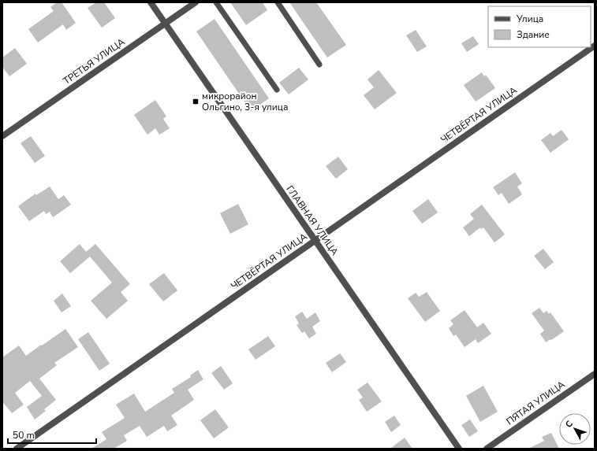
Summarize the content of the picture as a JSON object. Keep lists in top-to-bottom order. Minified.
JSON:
{"streets":{"street":["ТРЕТЬЯ УЛИЦА","ЧЕТВЁРТАЯ УЛИЦА","ГЛАВНАЯ УЛИЦА","ПЯТАЯ УЛИЦА"]},"crossings":[["ТРЕТЬЯ УЛИЦА","ГЛАВНАЯ УЛИЦА"],["ЧЕТВЁРТАЯ УЛИЦА","ГЛАВНАЯ УЛИЦА"]],"places":{"transit":["микрорайон Ольгино, 3-я улица"]},"legend":["Улица","Здание"],"scale_bar":"50 m","north":"top left"}
